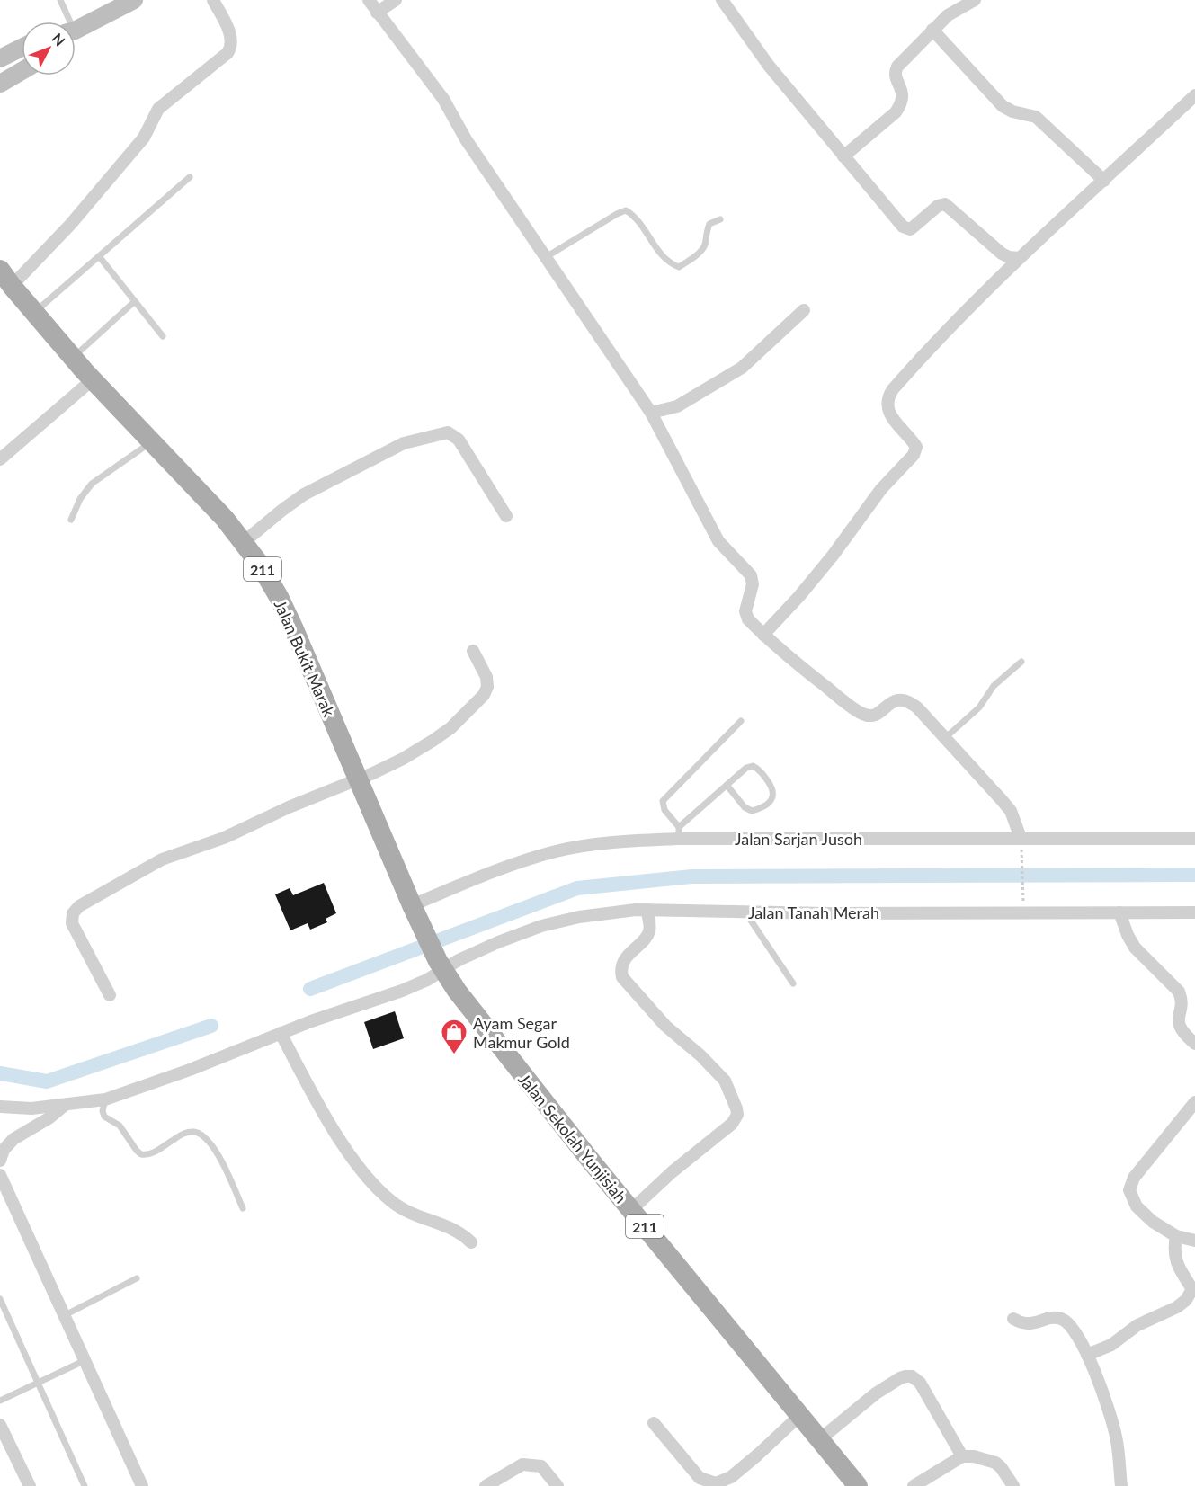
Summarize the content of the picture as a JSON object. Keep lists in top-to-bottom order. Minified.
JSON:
{"streets":{"main road":["211","Jalan Bukit Marak","Jalan Sekolah Yunjisiah"],"street":["Jalan Sarjan Jusoh","Jalan Tanah Merah"]},"crossings":[["Jalan Bukit Marak","Jalan Sarjan Jusoh"],["Jalan Bukit Marak","Jalan Tanah Merah"],["Jalan Bukit Marak","Jalan Sekolah Yunjisiah"],["Jalan Tanah Merah","Jalan Sekolah Yunjisiah"]],"places":{"shop":["Ayam Segar Makmur Gold"]},"north":"top right"}
